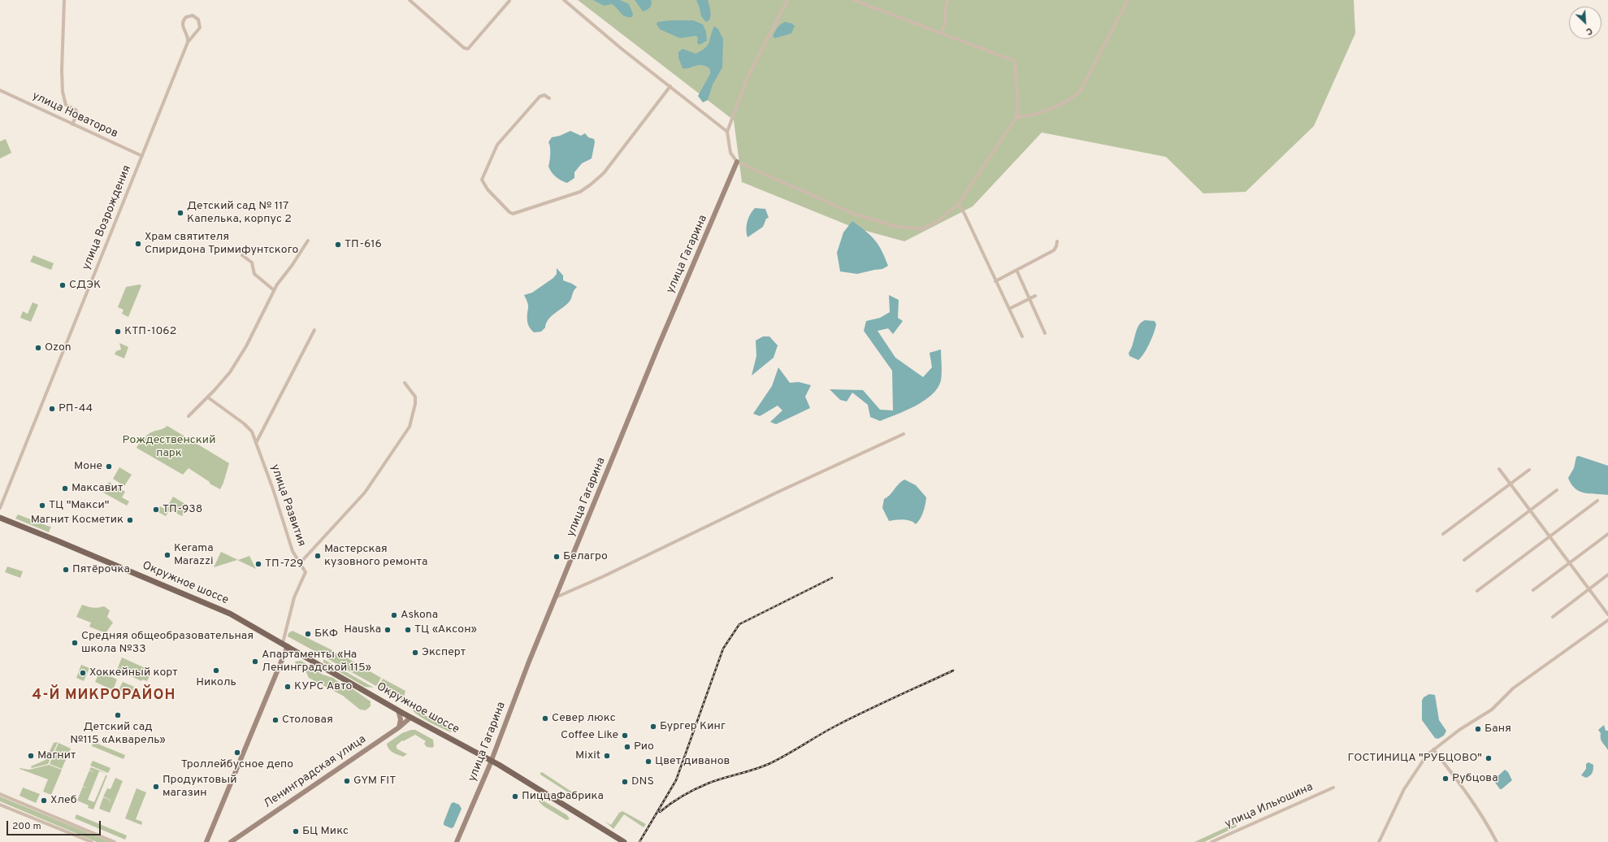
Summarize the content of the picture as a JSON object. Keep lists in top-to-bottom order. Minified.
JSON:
{"streets":{"main road":["Окружное шоссе"],"street":["улица Новаторов","улица Возрождения","улица Гагарина","улица Развития","Ленинградская улица","улица Ильюшина"]},"crossings":[["улица Новаторов","улица Возрождения"],["улица Гагарина","Окружное шоссе"],["улица Развития","Окружное шоссе"],["Окружное шоссе","Ленинградская улица"]],"districts":["4-Й МИКРОРАЙОН"],"parks":["Рождественский парк"],"places":["Детский сад № 117 Капелька, корпус 2","Храм святителя Спиридона Тримифунтского","ТП-616","СДЭК","КТП-1062","Ozon","РП-44","Моне","Максавит","ТЦ \"Макси\"","ТП-938","Магнит Косметик","Kerama Marazzi","Мастерская кузовного ремонта","Белагро","ТП-729","Пятёрочка","Askona","Hauska","ТЦ «Аксон»","БКФ","Средняя общеобразовательная школа №33","Эксперт","Апартаменты «На Ленинградской 115»","Николь","Хоккейный корт","КУРС Авто","Детский сад №115 «Акварель»","Север люкс","Столовая","Бургер Кинг","Баня","Coffee Like","Рио","Троллейбусное депо","Магнит","Mixit","ГОСТИНИЦА \"РУБЦОВО\"","Цвет диванов","Рубцова","GYM FIT","DNS","Продуктовый магазин","ПиццаФабрика","Хлеб","БЦ Микс"],"scale_bar":"200 m","north":"bottom right"}
